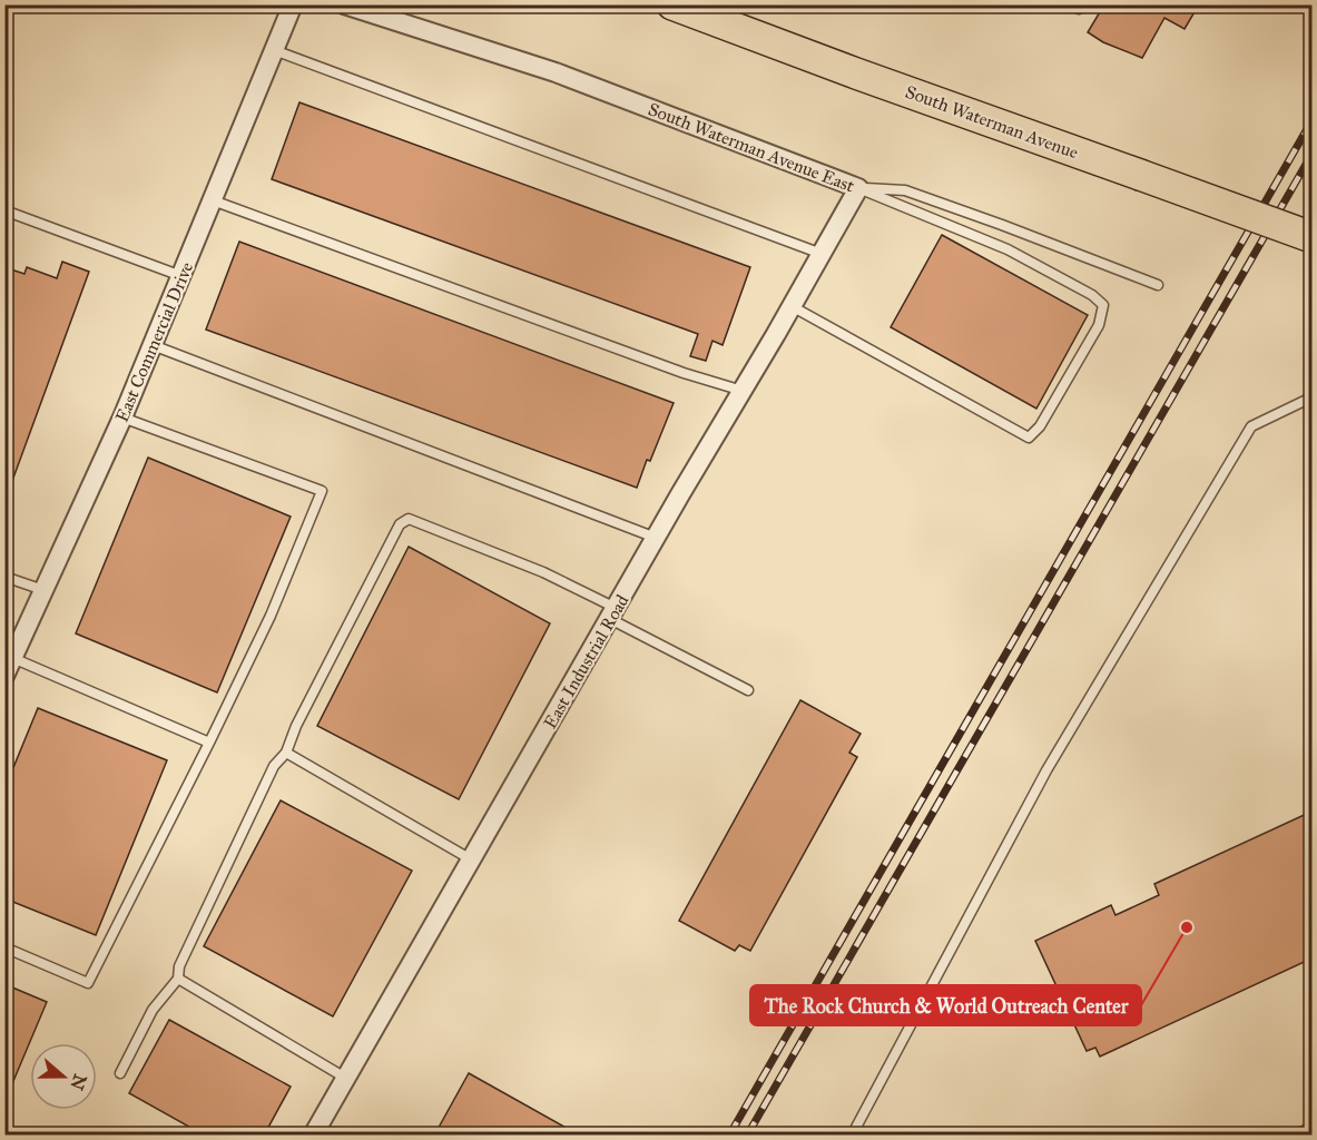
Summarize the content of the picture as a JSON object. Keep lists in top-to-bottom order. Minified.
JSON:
{"streets":{"main road":["South Waterman Avenue"],"street":["South Waterman Avenue East","East Commercial Drive","East Industrial Road"]},"crossings":[["South Waterman Avenue East","East Industrial Road"]],"places":["The Rock Church & World Outreach Center"],"north":"right"}
